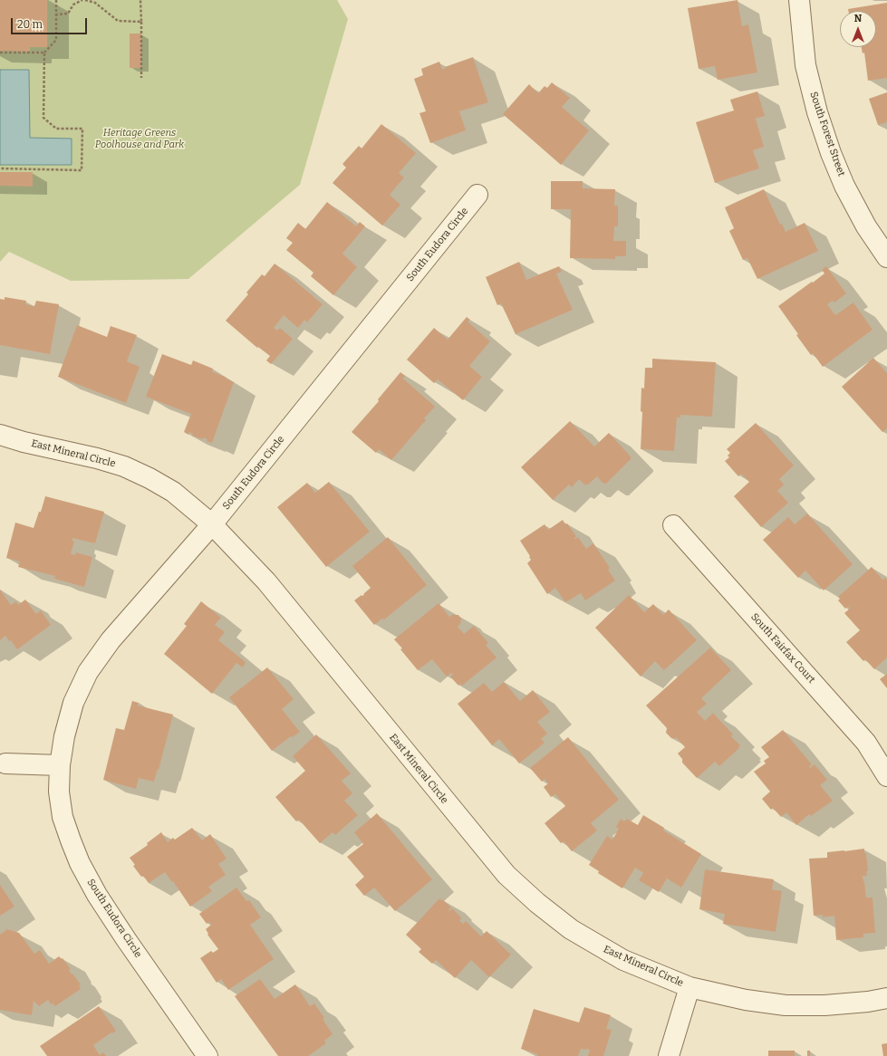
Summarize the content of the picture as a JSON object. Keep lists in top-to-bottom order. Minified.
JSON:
{"streets":{"street":["South Forest Street","South Eudora Circle","East Mineral Circle","South Fairfax Court"]},"crossings":[["South Eudora Circle","East Mineral Circle"]],"parks":["Heritage Greens Poolhouse and Park"],"scale_bar":"20 m","north":"top"}
